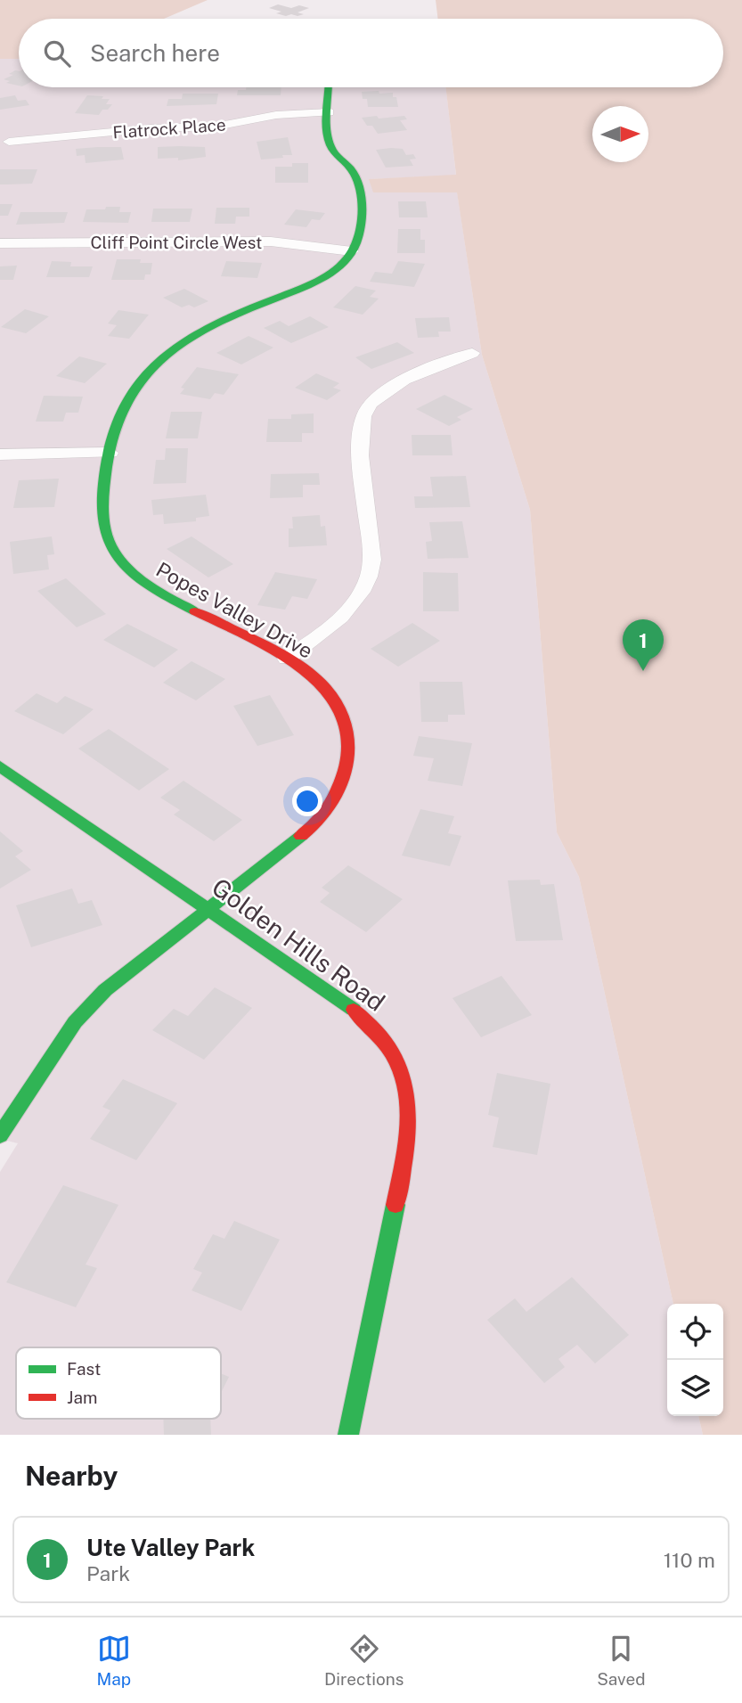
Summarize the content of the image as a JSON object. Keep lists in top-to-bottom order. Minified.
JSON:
{"streets":{"street":["Flatrock Place","Cliff Point Circle West","Popes Valley Drive","Golden Hills Road"]},"crossings":[["Cliff Point Circle West","Popes Valley Drive"],["Popes Valley Drive","Golden Hills Road"]],"legend":["Fast","Jam"],"north":"right","page":{"search":"Search here","pins":"1","heading":"Nearby","list":[{"mark":"1","name":"Ute Valley Park","note":"Park","value":"110 m"}],"nav":["Map","Directions","Saved"]}}
